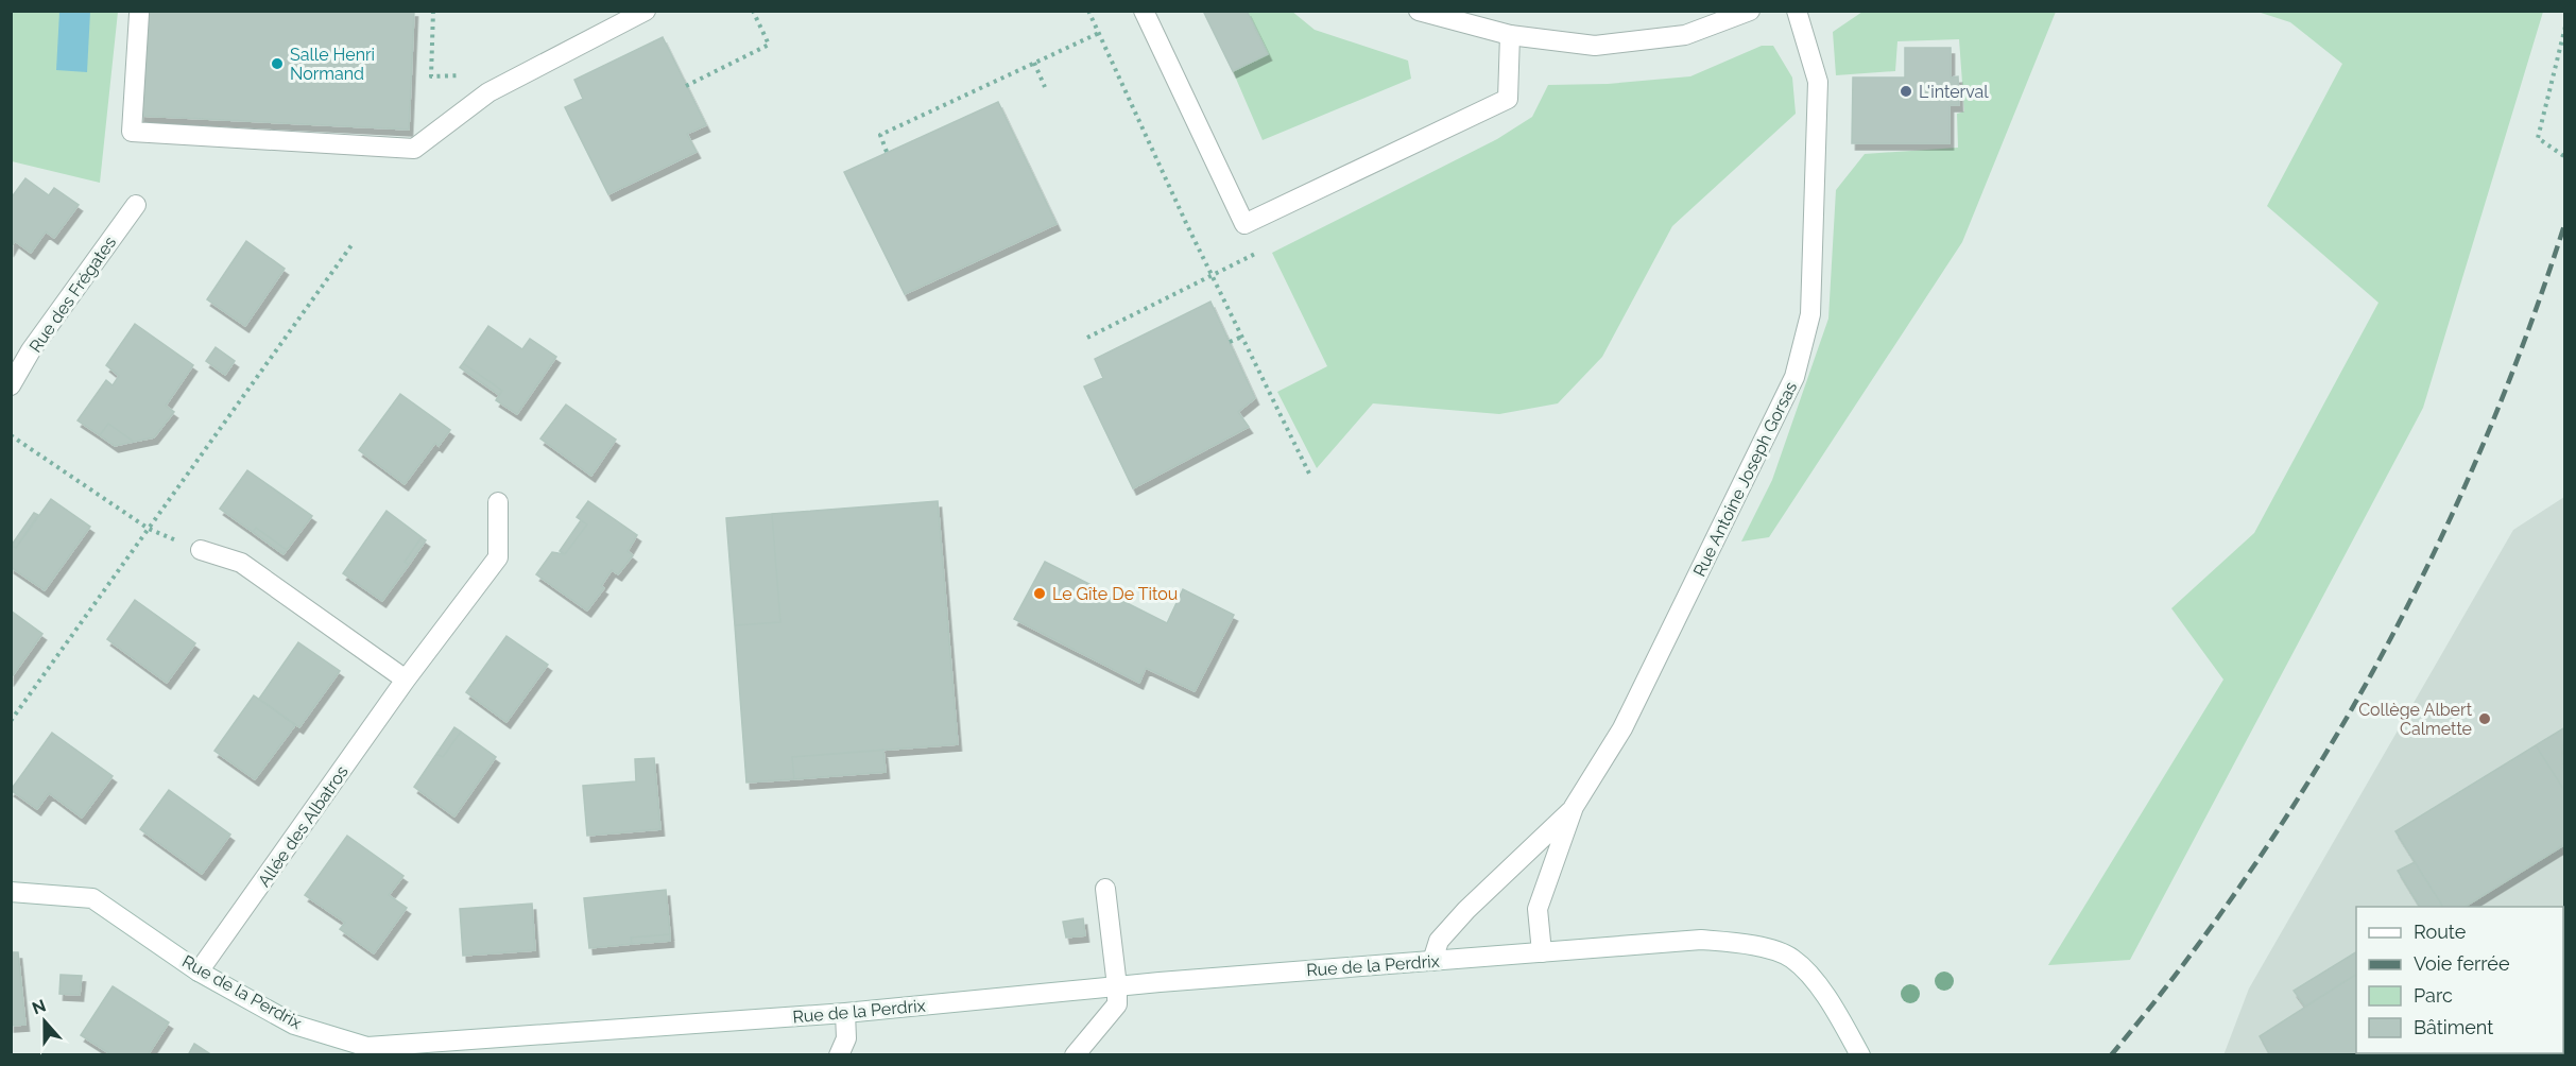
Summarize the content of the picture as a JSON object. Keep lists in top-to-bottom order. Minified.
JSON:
{"streets":{"street":["Rue des Frégates","Rue Antoine Joseph Gorsas","Allée des Albatros","Rue de la Perdrix"]},"crossings":[["Rue Antoine Joseph Gorsas","Rue de la Perdrix"],["Allée des Albatros","Rue de la Perdrix"]],"places":["Salle Henri Normand","L'interval","Le Gîte De Titou","Collège Albert Calmette"],"legend":["Route","Voie ferrée","Parc","Bâtiment"],"north":"top"}
